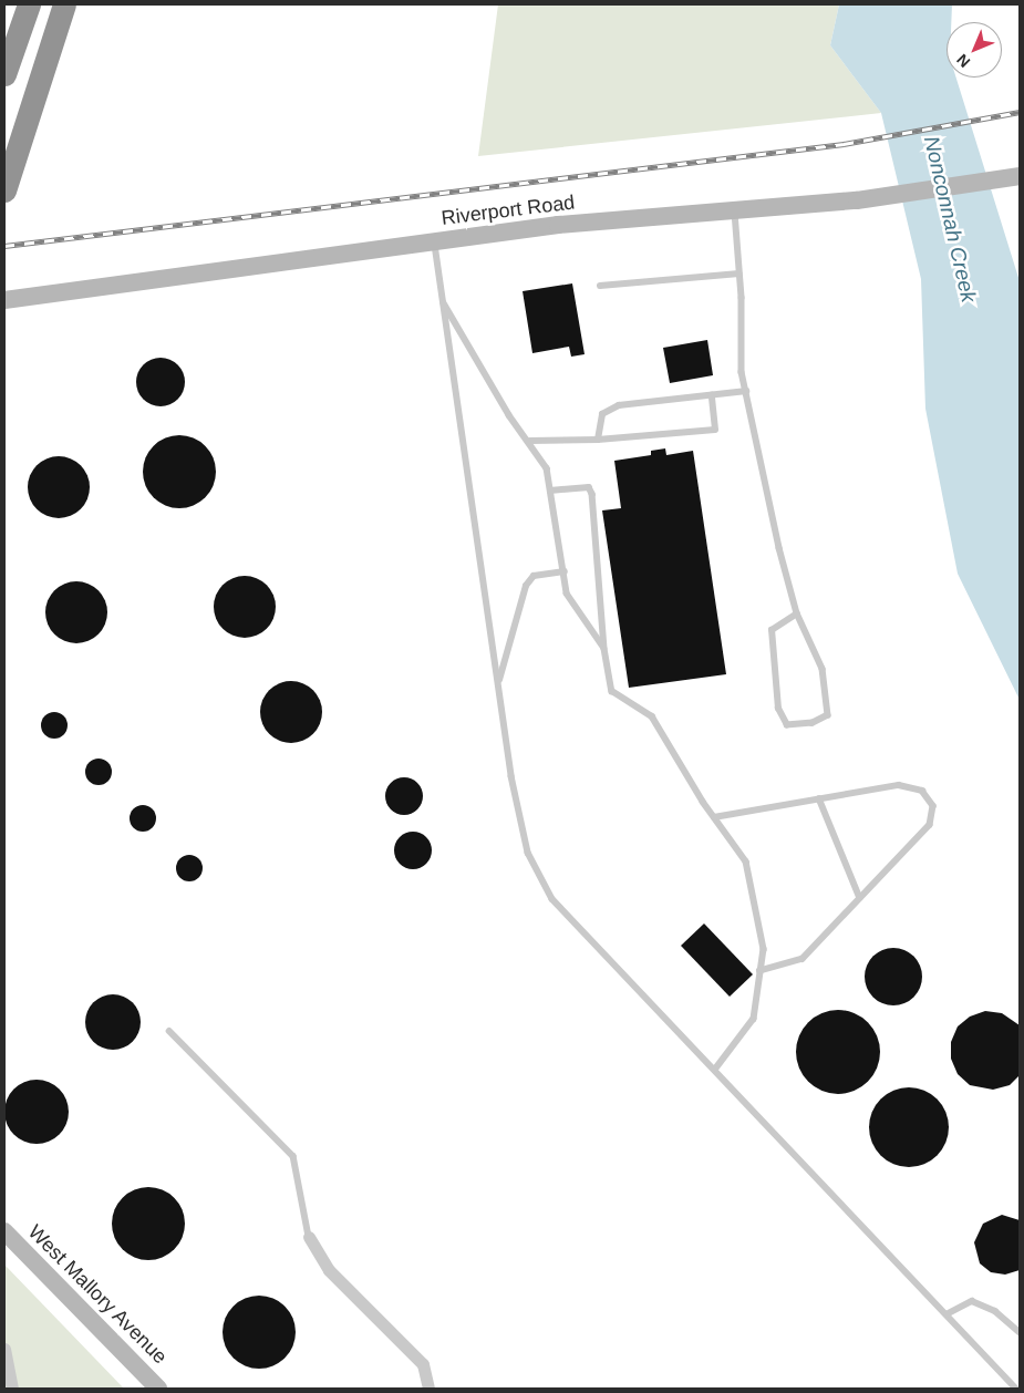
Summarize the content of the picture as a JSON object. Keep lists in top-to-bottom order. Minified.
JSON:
{"streets":{"main road":["Riverport Road","West Mallory Avenue"]},"water":["Nonconnah Creek"],"north":"bottom left"}
